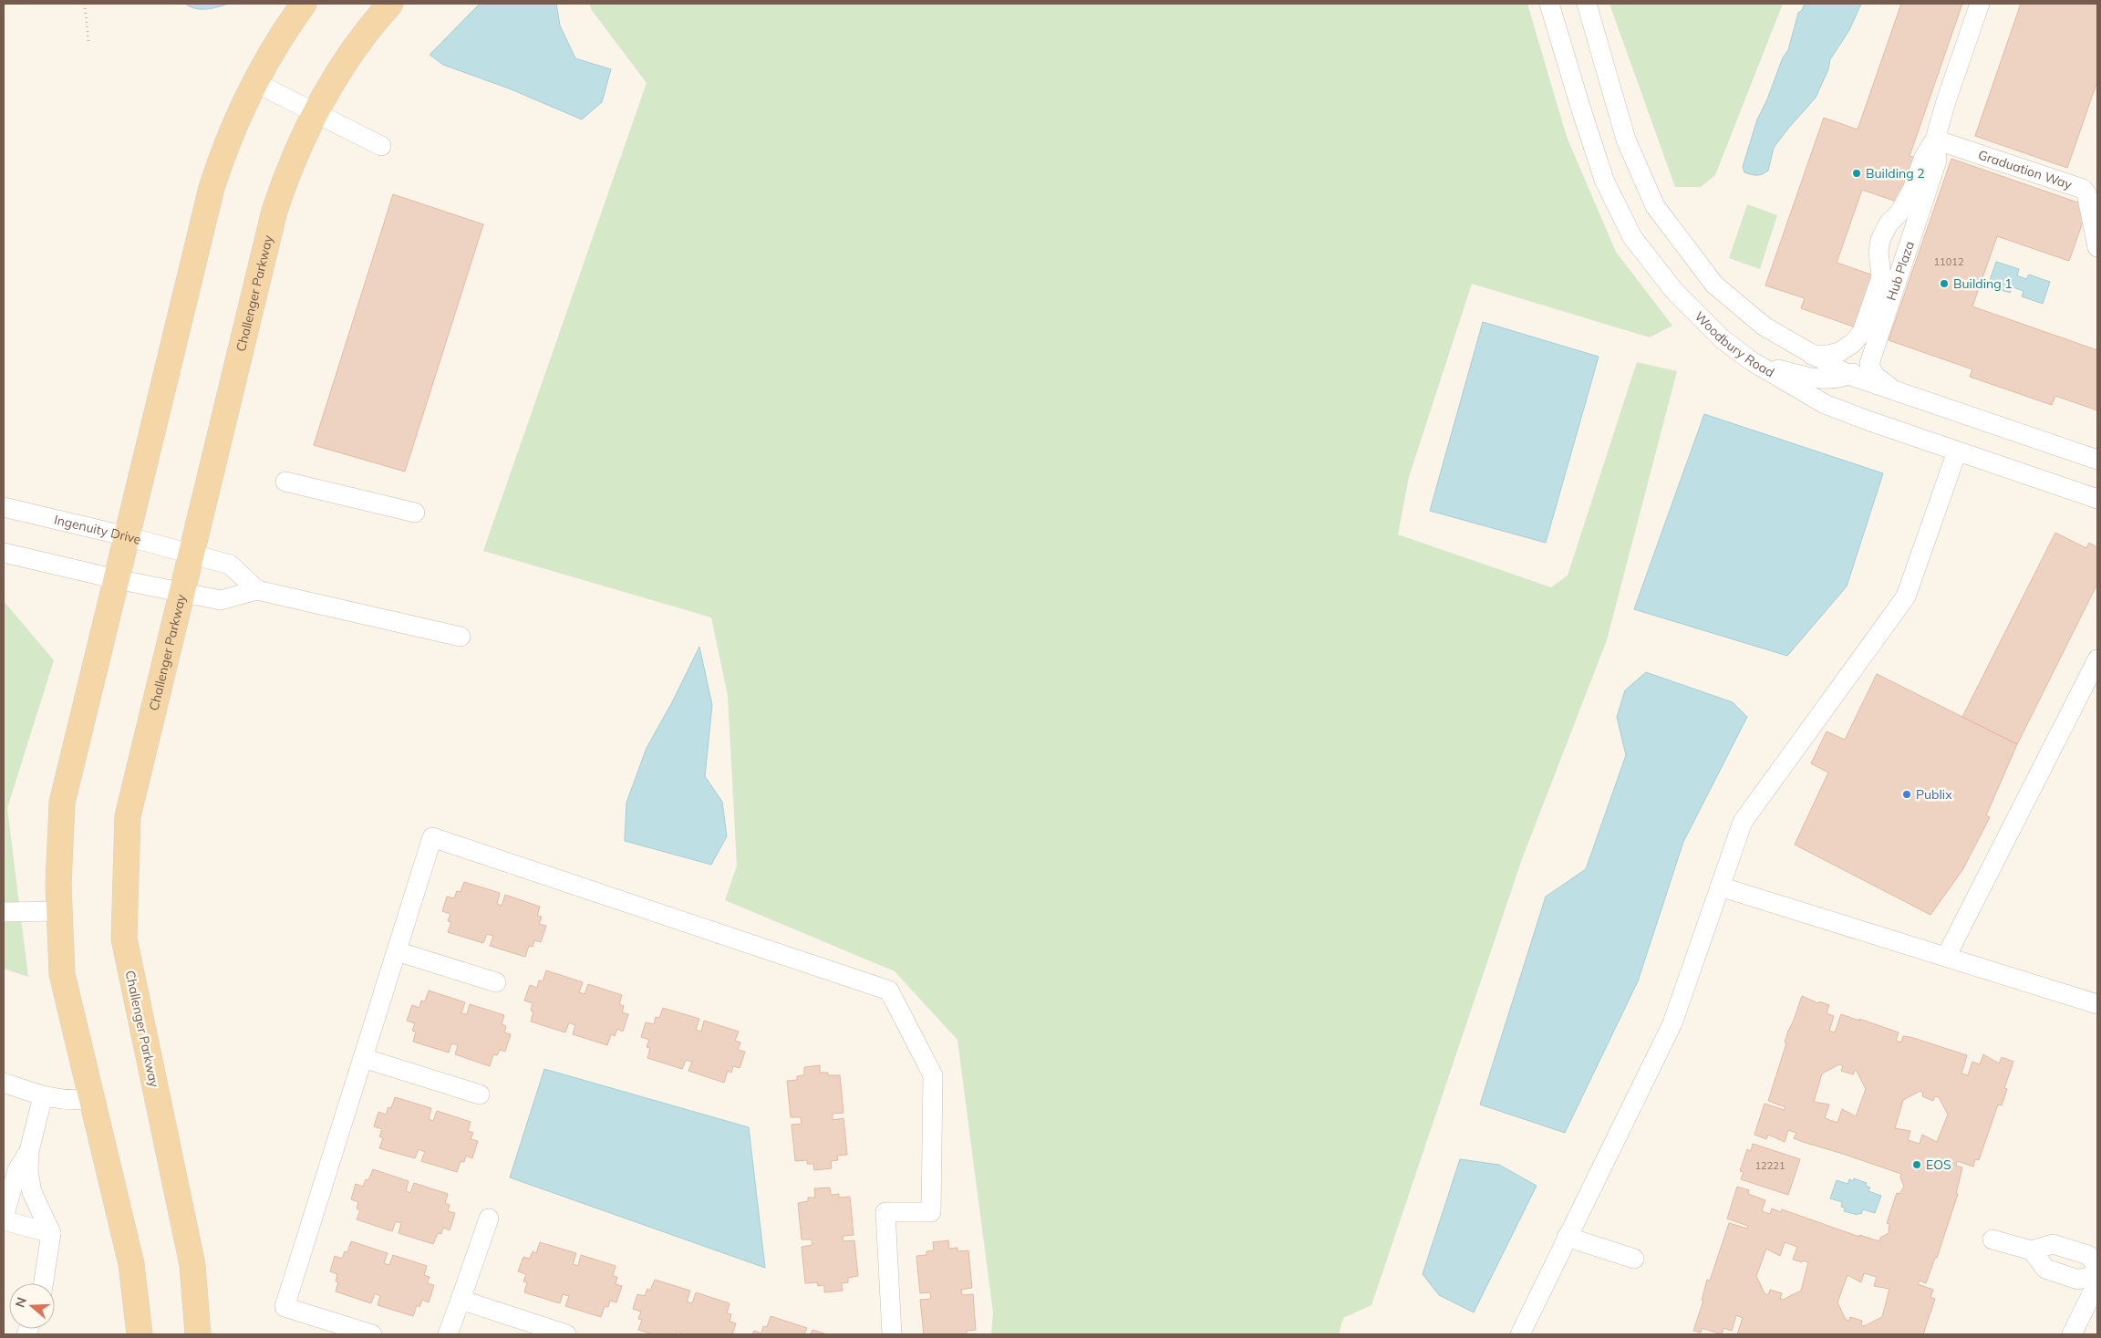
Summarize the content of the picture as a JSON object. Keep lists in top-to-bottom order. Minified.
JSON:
{"streets":{"main road":["Challenger Parkway"],"street":["Graduation Way","Hub Plaza","Woodbury Road","Ingenuity Drive"]},"crossings":[["Graduation Way","Hub Plaza"],["Challenger Parkway","Ingenuity Drive"]],"places":["Building 2","Building 1","Publix","EOS"],"house_numbers":["11012","12221"],"north":"left"}
